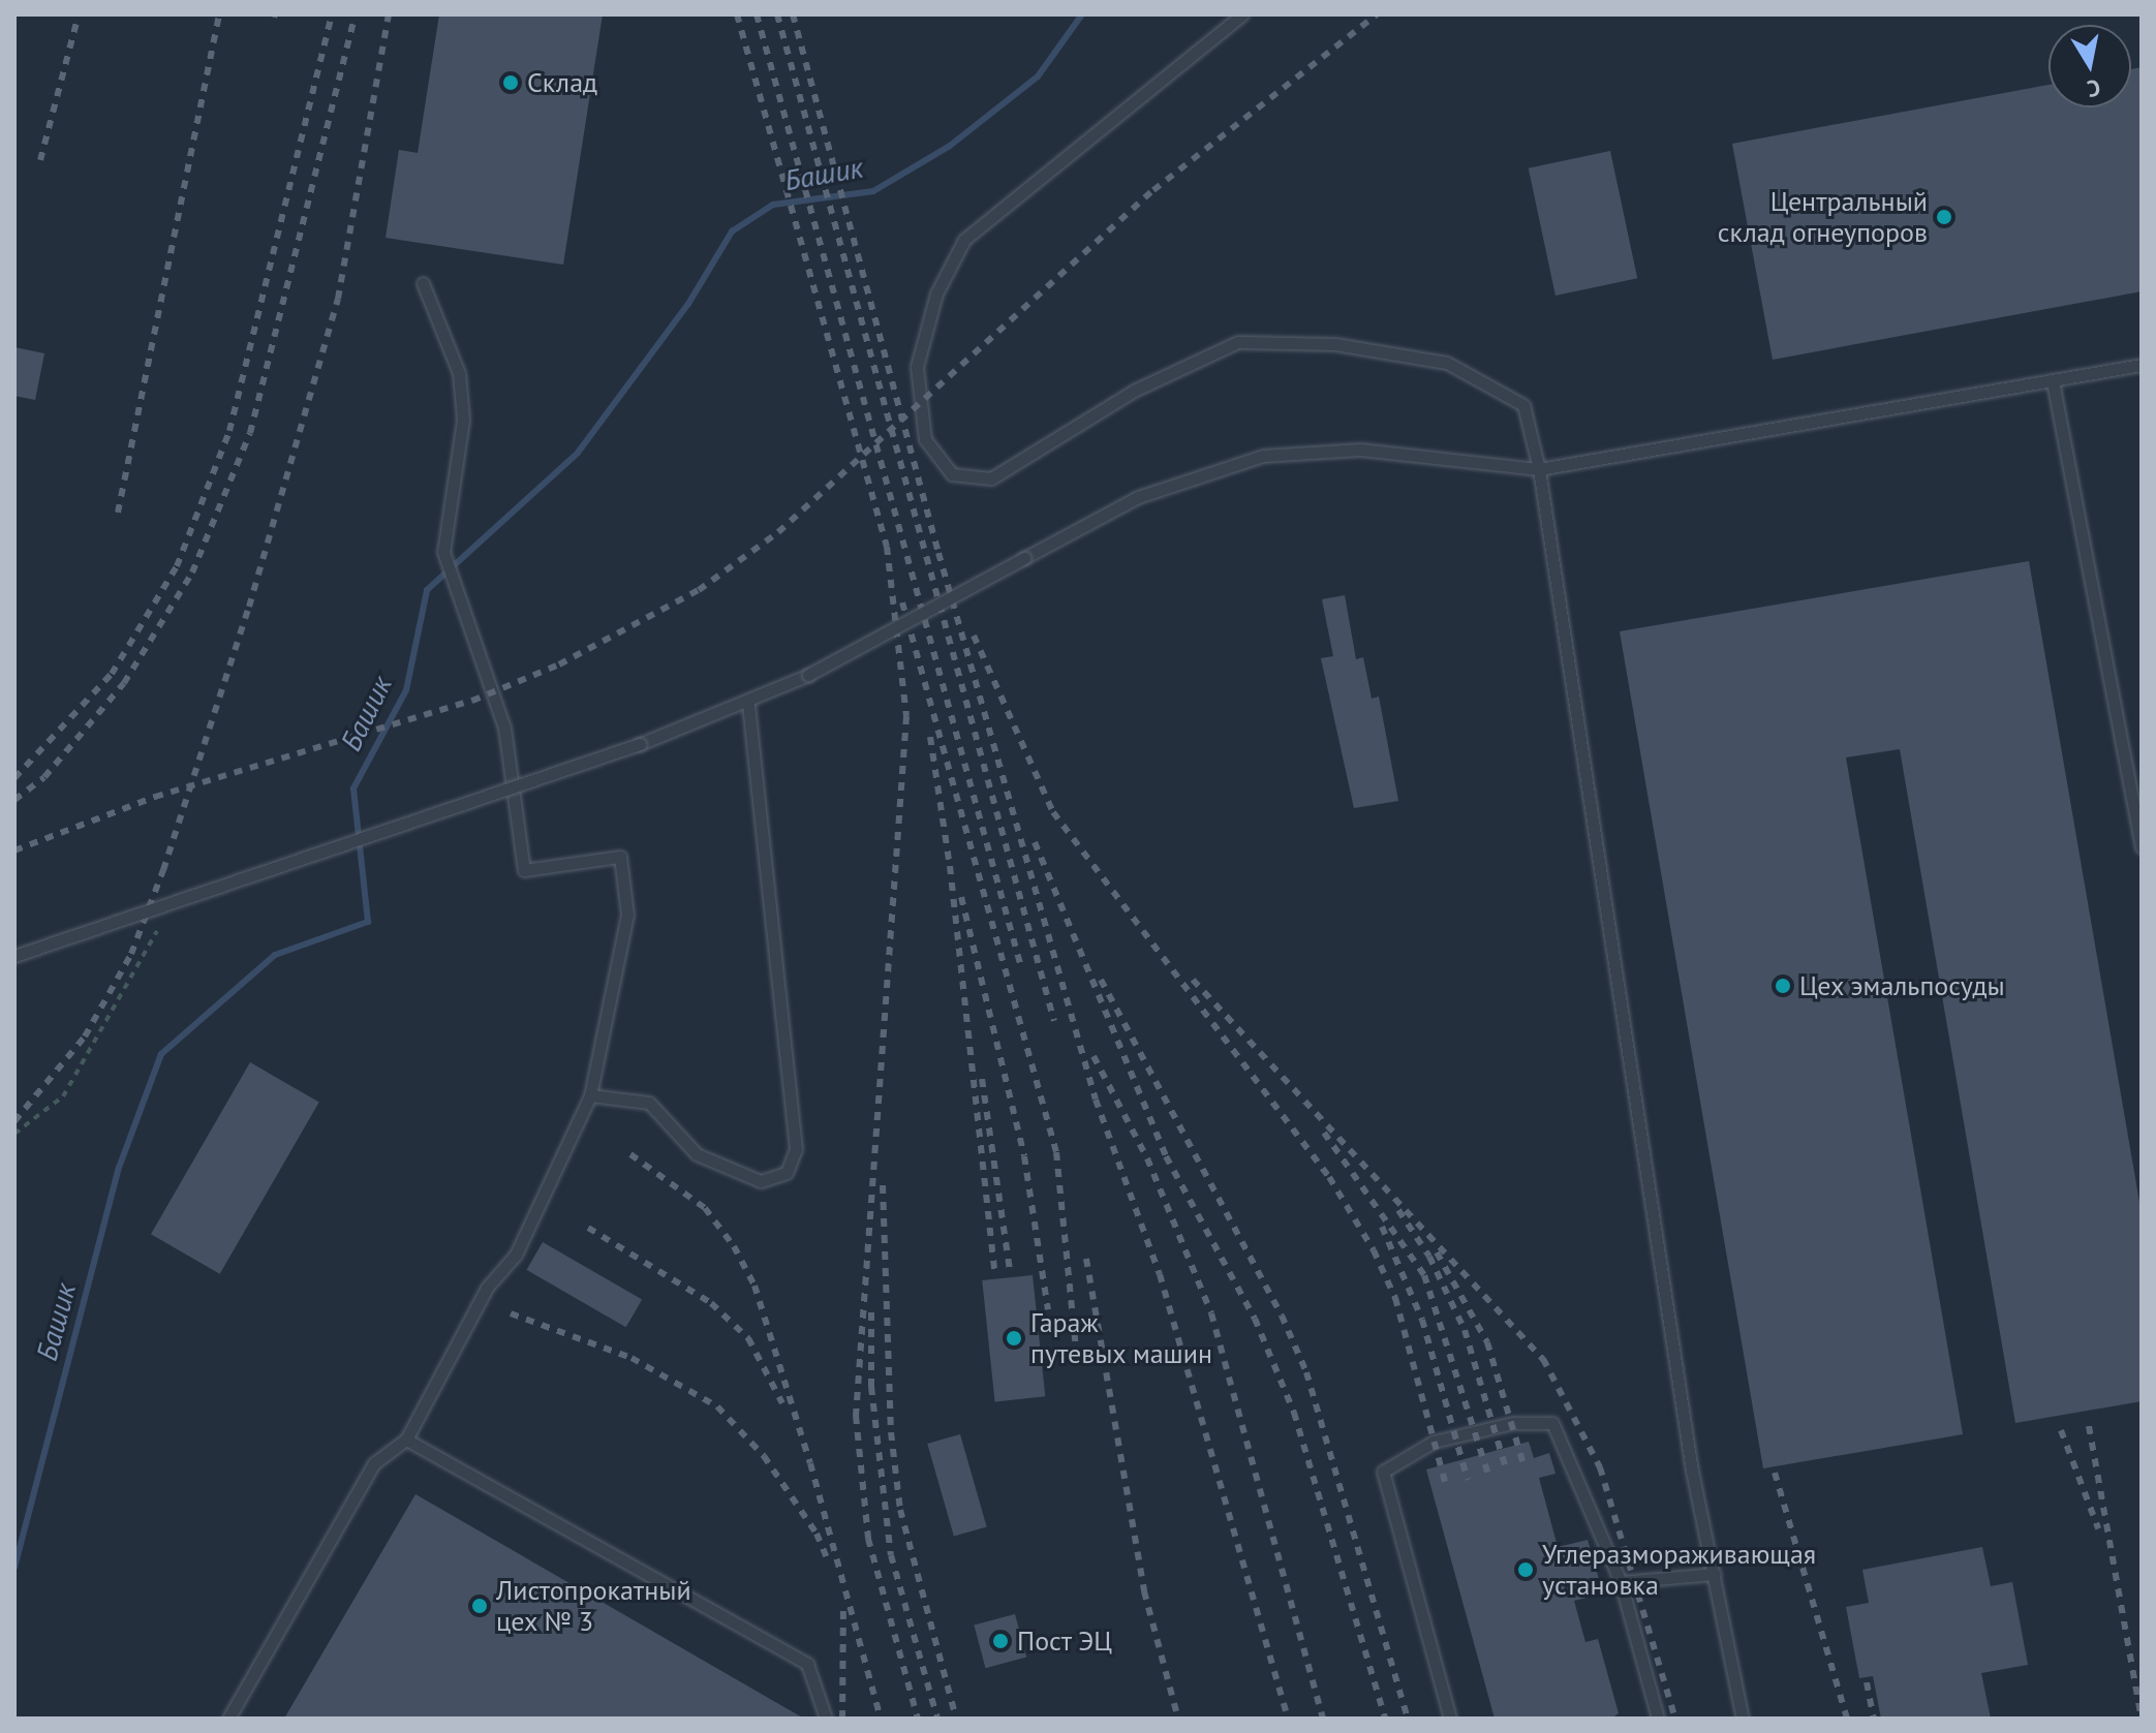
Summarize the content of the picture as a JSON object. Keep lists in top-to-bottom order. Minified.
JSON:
{"water":["Башик"],"places":["Склад","Центральный склад огнеупоров","Цех эмальпосуды","Гараж путевых машин","Углеразмораживающая установка","Листопрокатный цех № 3","Поcт ЭЦ"],"north":"bottom"}
